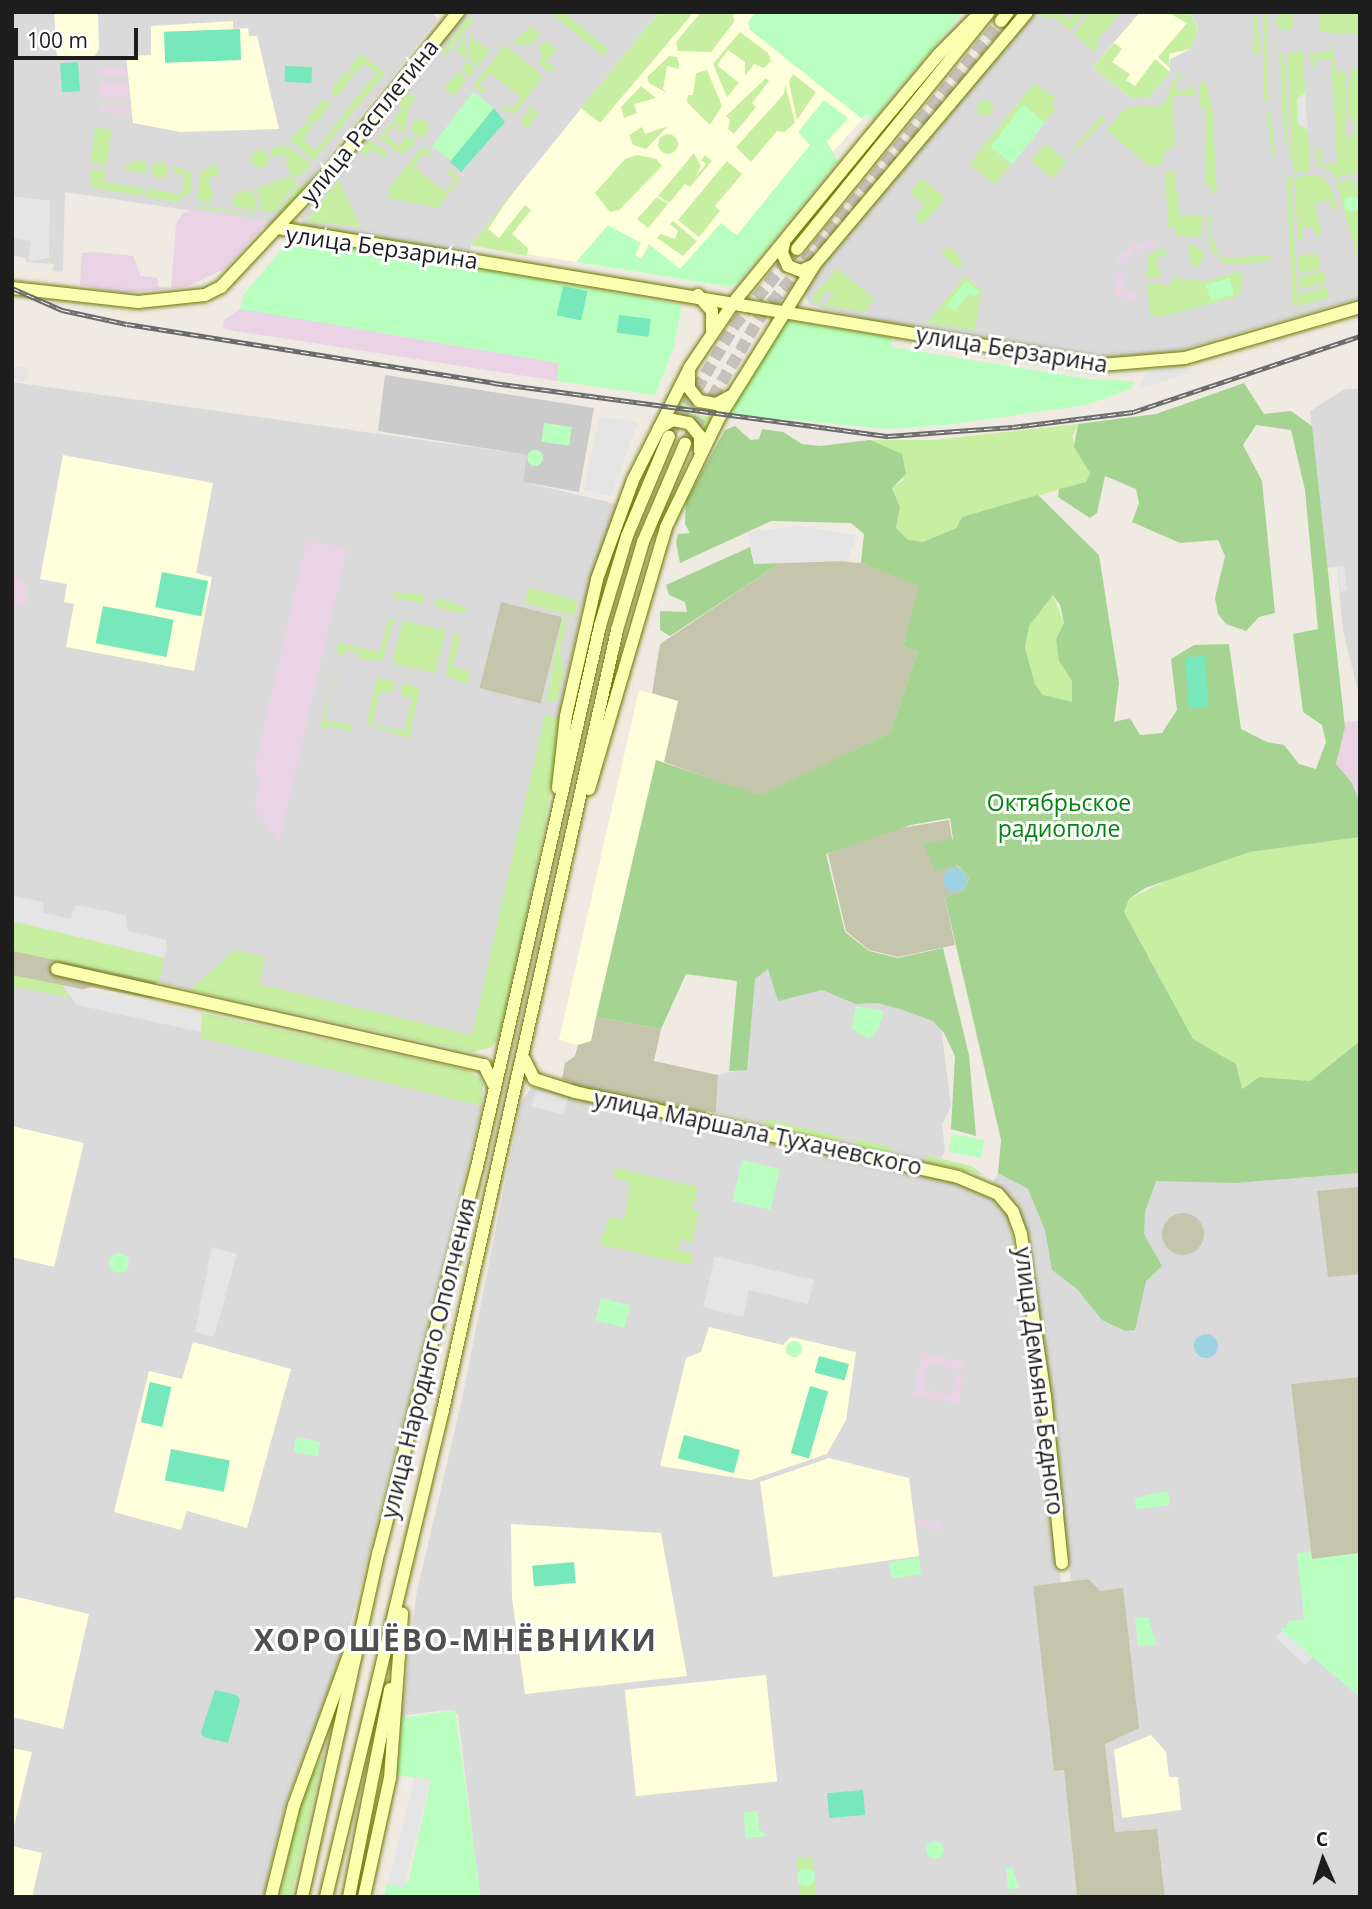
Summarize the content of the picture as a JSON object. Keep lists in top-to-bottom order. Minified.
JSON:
{"streets":{"street":["улица Расплетина","улица Берзарина","улица Маршала Тухачевского","улица Народного Ополчения","улица Демьяна Бедного"]},"crossings":[["улица Расплетина","улица Берзарина"],["улица Маршала Тухачевского","улица Демьяна Бедного"]],"districts":["ХОРОШЁВО-МНЁВНИКИ"],"parks":["Октябрьское радиополе"],"scale_bar":"100 m","north":"top"}
